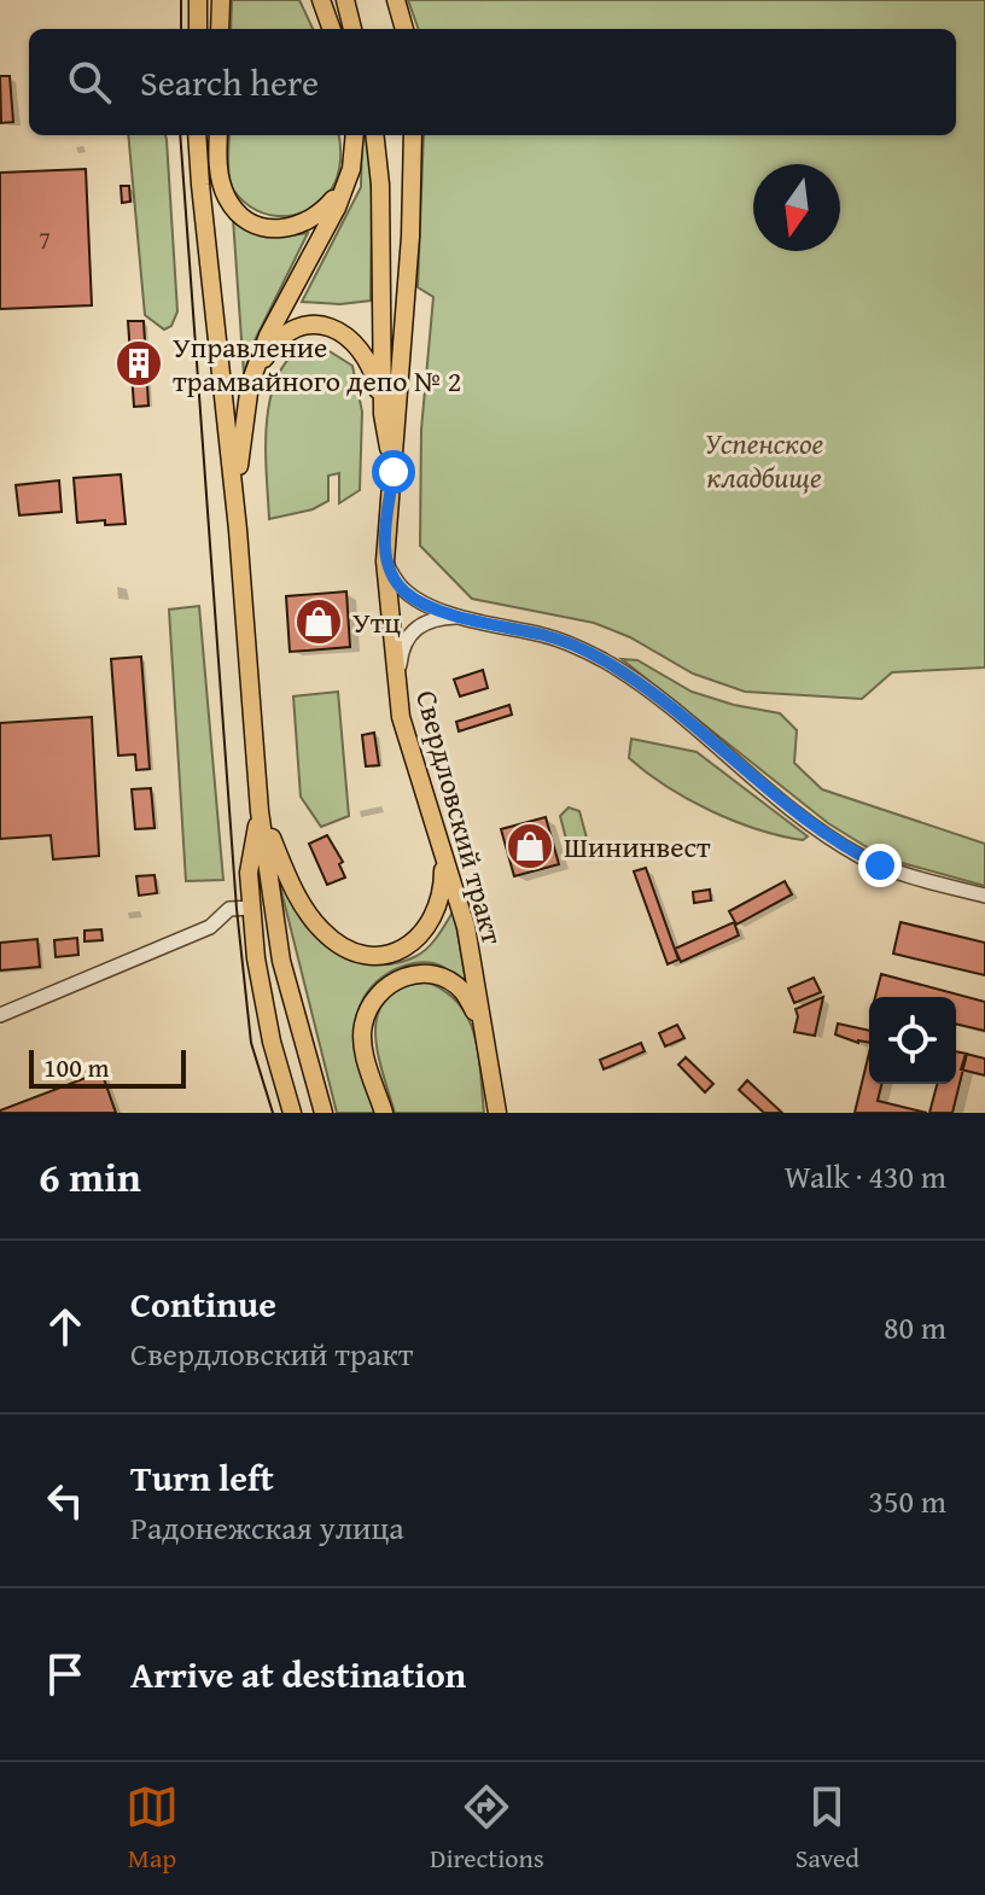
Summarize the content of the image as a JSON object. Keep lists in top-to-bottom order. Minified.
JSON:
{"streets":{"main road":["Свердловский тракт"]},"parks":["Успенское кладбище"],"places":{"building":["Управление трамвайного депо № 2"],"shop":["Утц","Шининвест"]},"house_numbers":["7"],"scale_bar":"100 m","north":"bottom","page":{"search":"Search here","scale":"100 m","heading":["6 min","Walk · 430 m"],"list":[["Continue","Свердловский тракт","80 m"],["Turn left","Радонежская улица","350 m"],"Arrive at destination"],"nav":["Map","Directions","Saved"]}}
